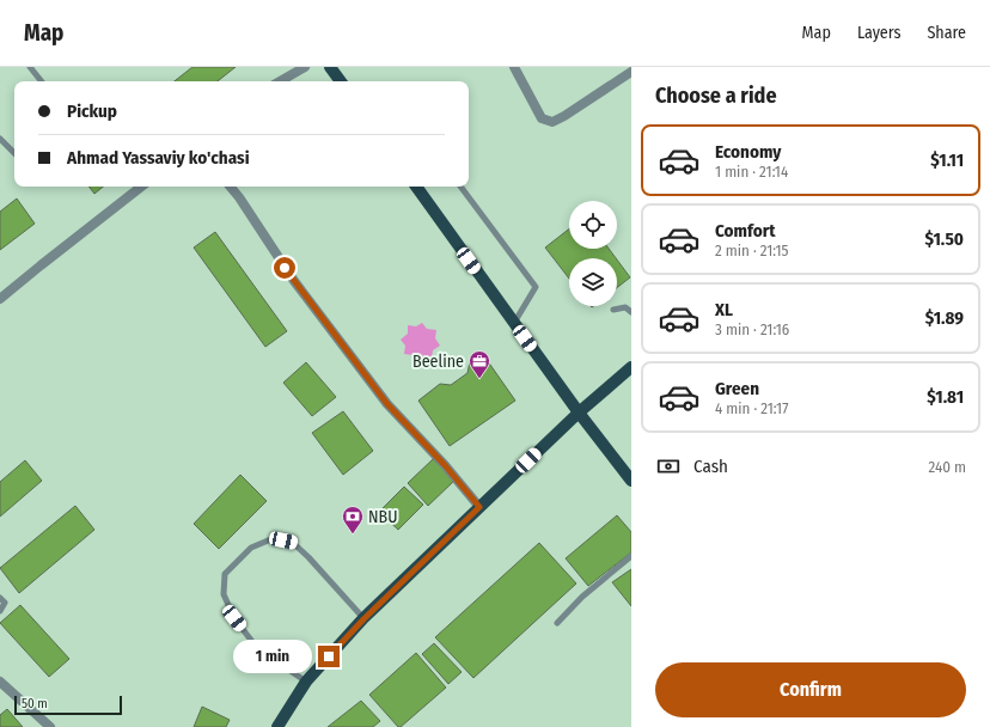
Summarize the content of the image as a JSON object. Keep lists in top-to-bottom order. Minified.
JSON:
{"places":{"office":["Beeline"],"bank":["NBU"]},"scale_bar":"50 m","page":{"header":"Map","nav":["Map","Layers","Share"],"heading":"Choose a ride","banner":["Pickup","Ahmad Yassaviy ko'chasi"],"list":[{"name":"Economy","note":"1 min · 21:14","value":"$1.11"},{"name":"Comfort","note":"2 min · 21:15","value":"$1.50"},{"name":"XL","note":"3 min · 21:16","value":"$1.89"},{"name":"Green","note":"4 min · 21:17","value":"$1.81"}],"pay":["Cash","240 m"],"bubble":"1 min","buttons":"Confirm","scale":"50 m"}}
